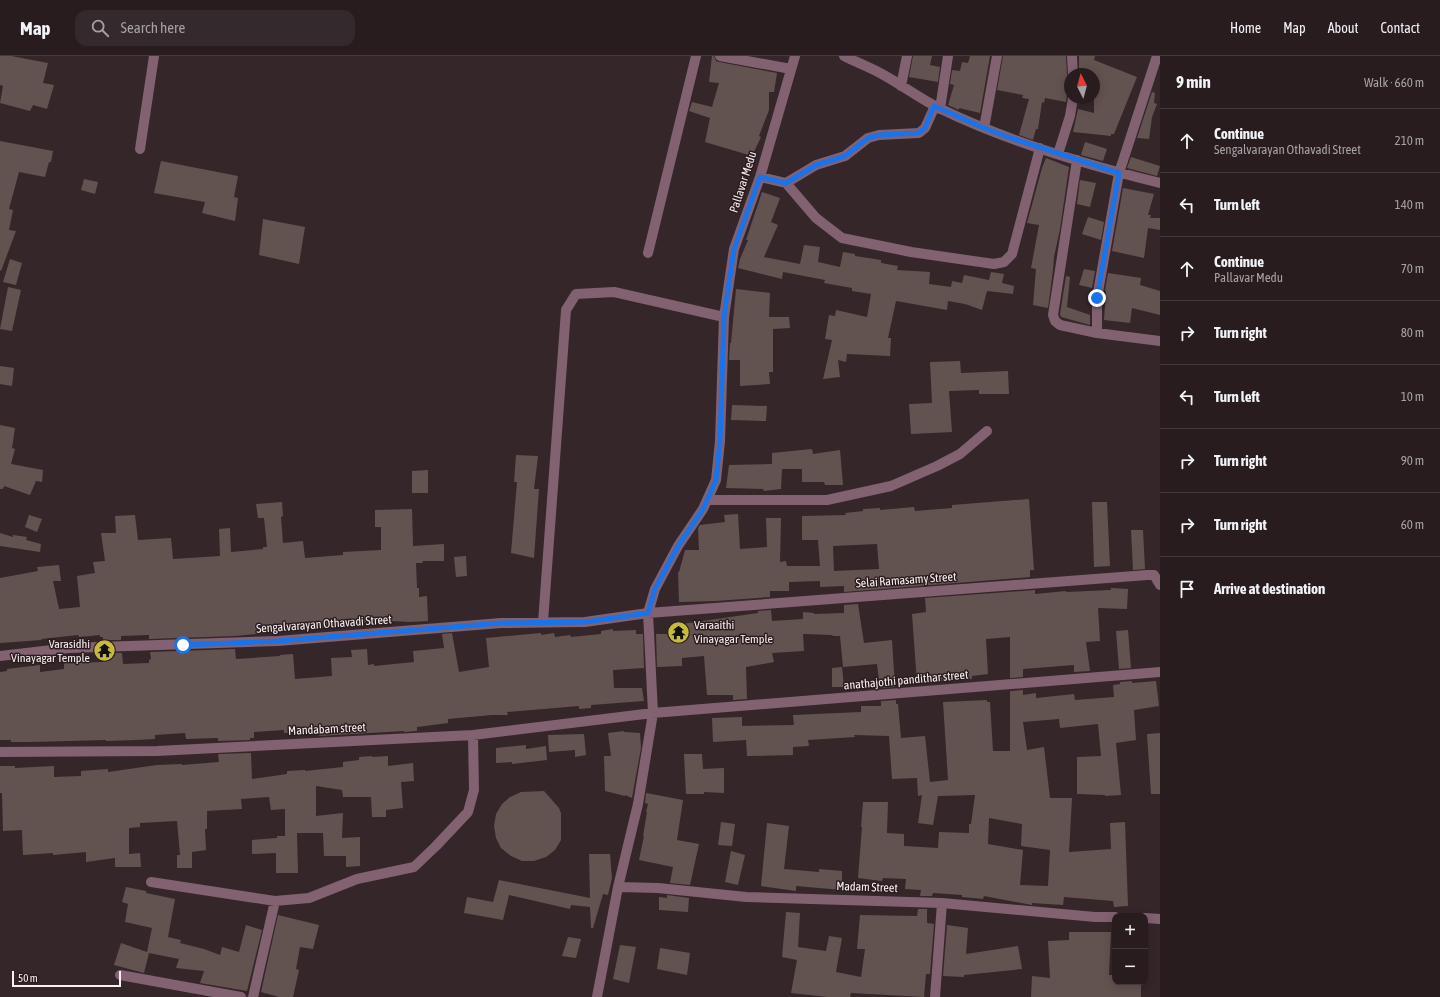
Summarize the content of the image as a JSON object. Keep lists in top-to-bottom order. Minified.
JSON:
{"streets":{"street":["Pallavar Medu","Selai Ramasamy Street","Sengalvarayan Othavadi Street","anathajothi pandithar street","Mandabam street","Madam Street"]},"crossings":[["Pallavar Medu","Selai Ramasamy Street"],["Pallavar Medu","Sengalvarayan Othavadi Street"],["Pallavar Medu","anathajothi pandithar street"],["Pallavar Medu","Mandabam street"],["Pallavar Medu","Madam Street"],["Selai Ramasamy Street","Sengalvarayan Othavadi Street"],["anathajothi pandithar street","Mandabam street"]],"places":{"temple":["Varaaithi Vinayagar Temple","Varasidhi Vinayagar Temple"]},"scale_bar":"50 m","north":"top","page":{"header":"Map","search":"Search here","nav":["Home","Map","About","Contact"],"heading":["9 min","Walk · 660 m"],"list":[["Continue","Sengalvarayan Othavadi Street","210 m"],["Turn left","140 m"],["Continue","Pallavar Medu","70 m"],["Turn right","80 m"],["Turn left","10 m"],["Turn right","90 m"],["Turn right","60 m"],"Arrive at destination"],"map_buttons":["+","−"],"scale":"50 m"}}
